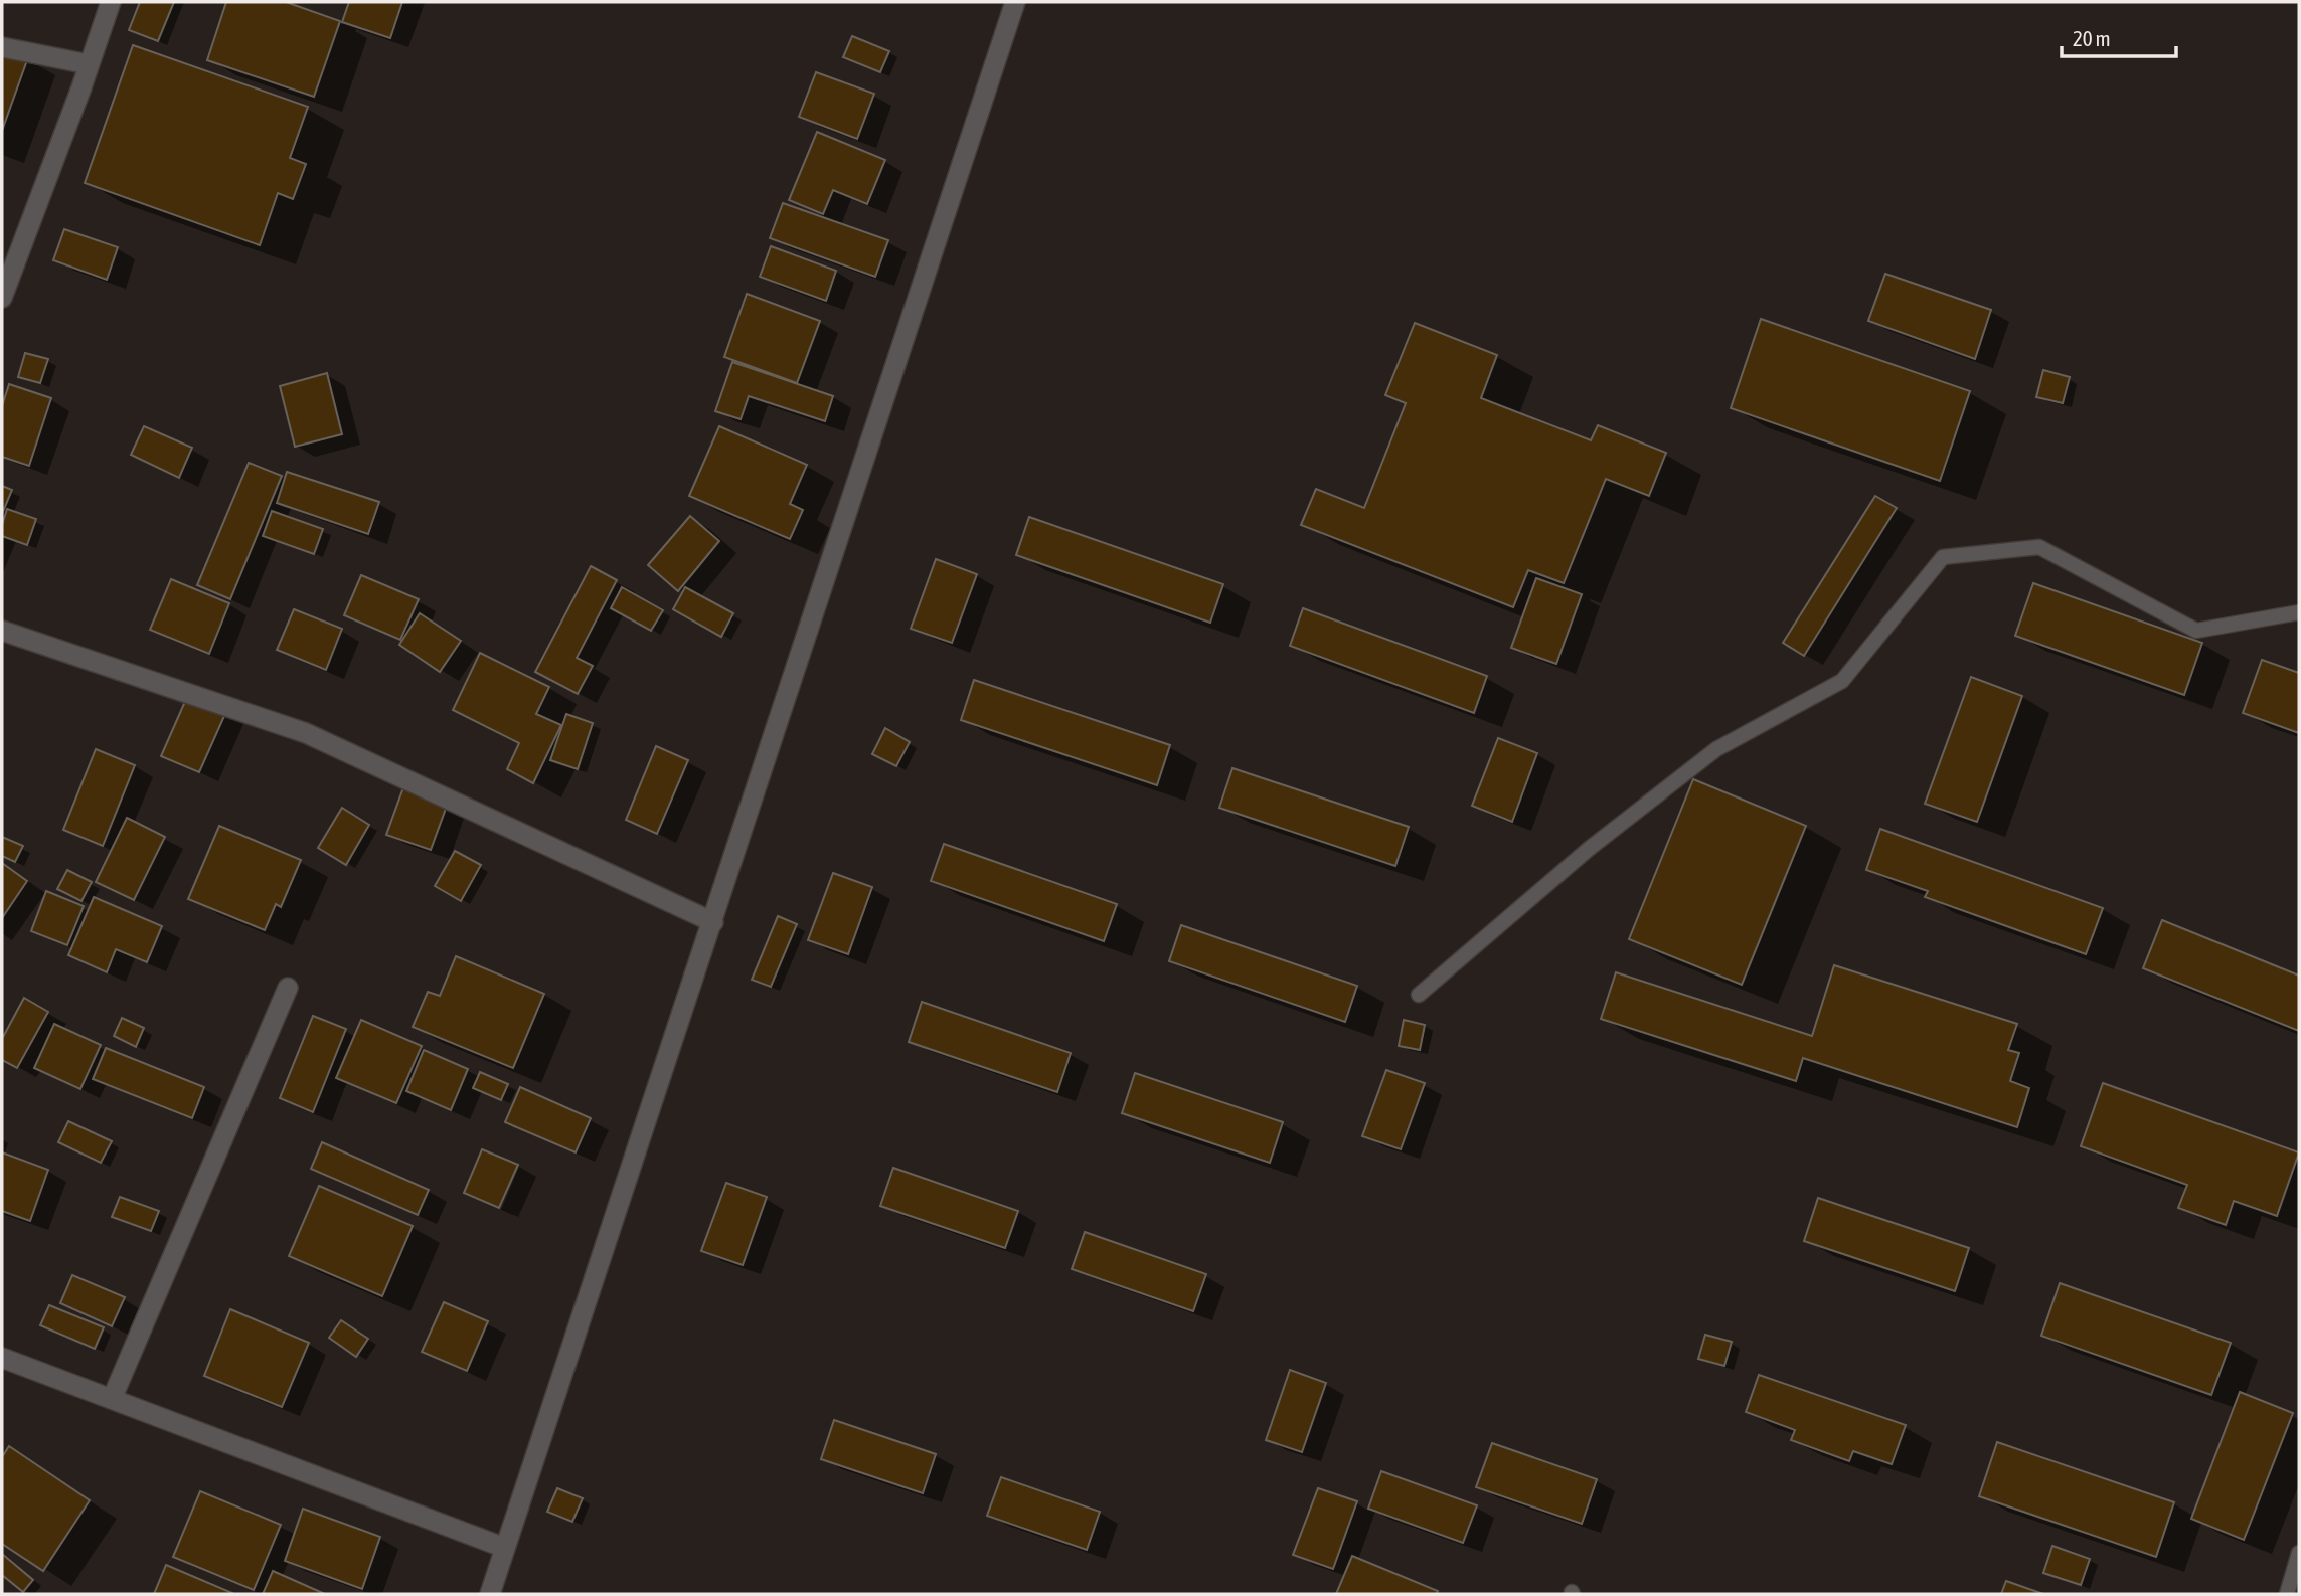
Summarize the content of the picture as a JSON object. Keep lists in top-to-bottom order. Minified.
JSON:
{"scale_bar":"20 m"}
